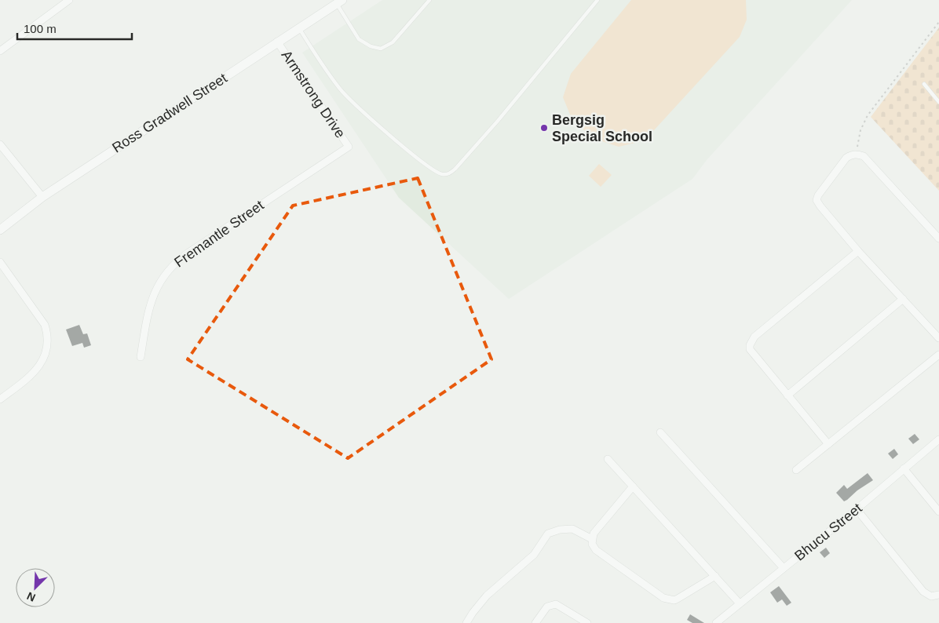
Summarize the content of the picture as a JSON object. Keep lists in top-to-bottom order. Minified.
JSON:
{"streets":{"street":["Armstrong Drive","Ross Gradwell Street","Fremantle Street","Bhucu Street"]},"crossings":[["Armstrong Drive","Ross Gradwell Street"],["Armstrong Drive","Fremantle Street"]],"places":["Bergsig Special School"],"scale_bar":"100 m","north":"bottom left"}
